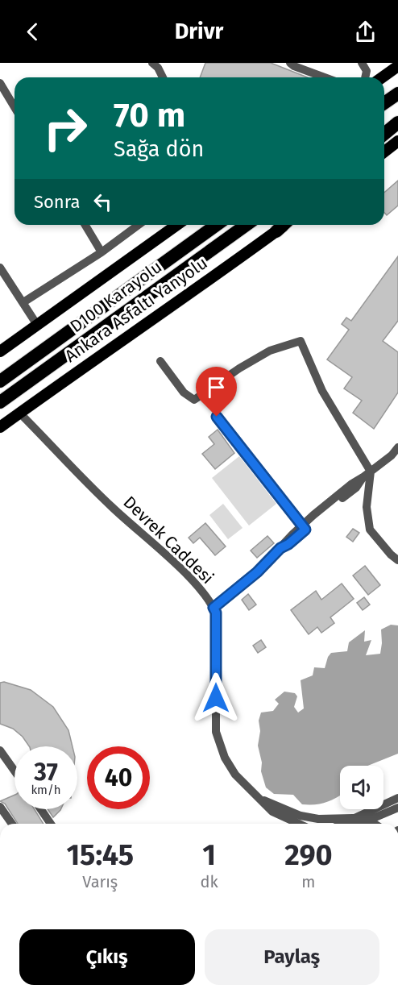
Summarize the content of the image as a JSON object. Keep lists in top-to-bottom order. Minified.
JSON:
{"streets":{"highway":["D100 Karayolu"],"main road":["Ankara Asfaltı Yanyolu"],"street":["Devrek Caddesi"]},"crossings":[["Ankara Asfaltı Yanyolu","Devrek Caddesi"]],"page":{"header":"Drivr","turn":["70 m","Sağa dön"],"then":"Sonra","speed":"37 km/h","limit":"40","eta":["15:45","Varış","1","dk","290","m"],"buttons":["Çıkış","Paylaş"]}}
